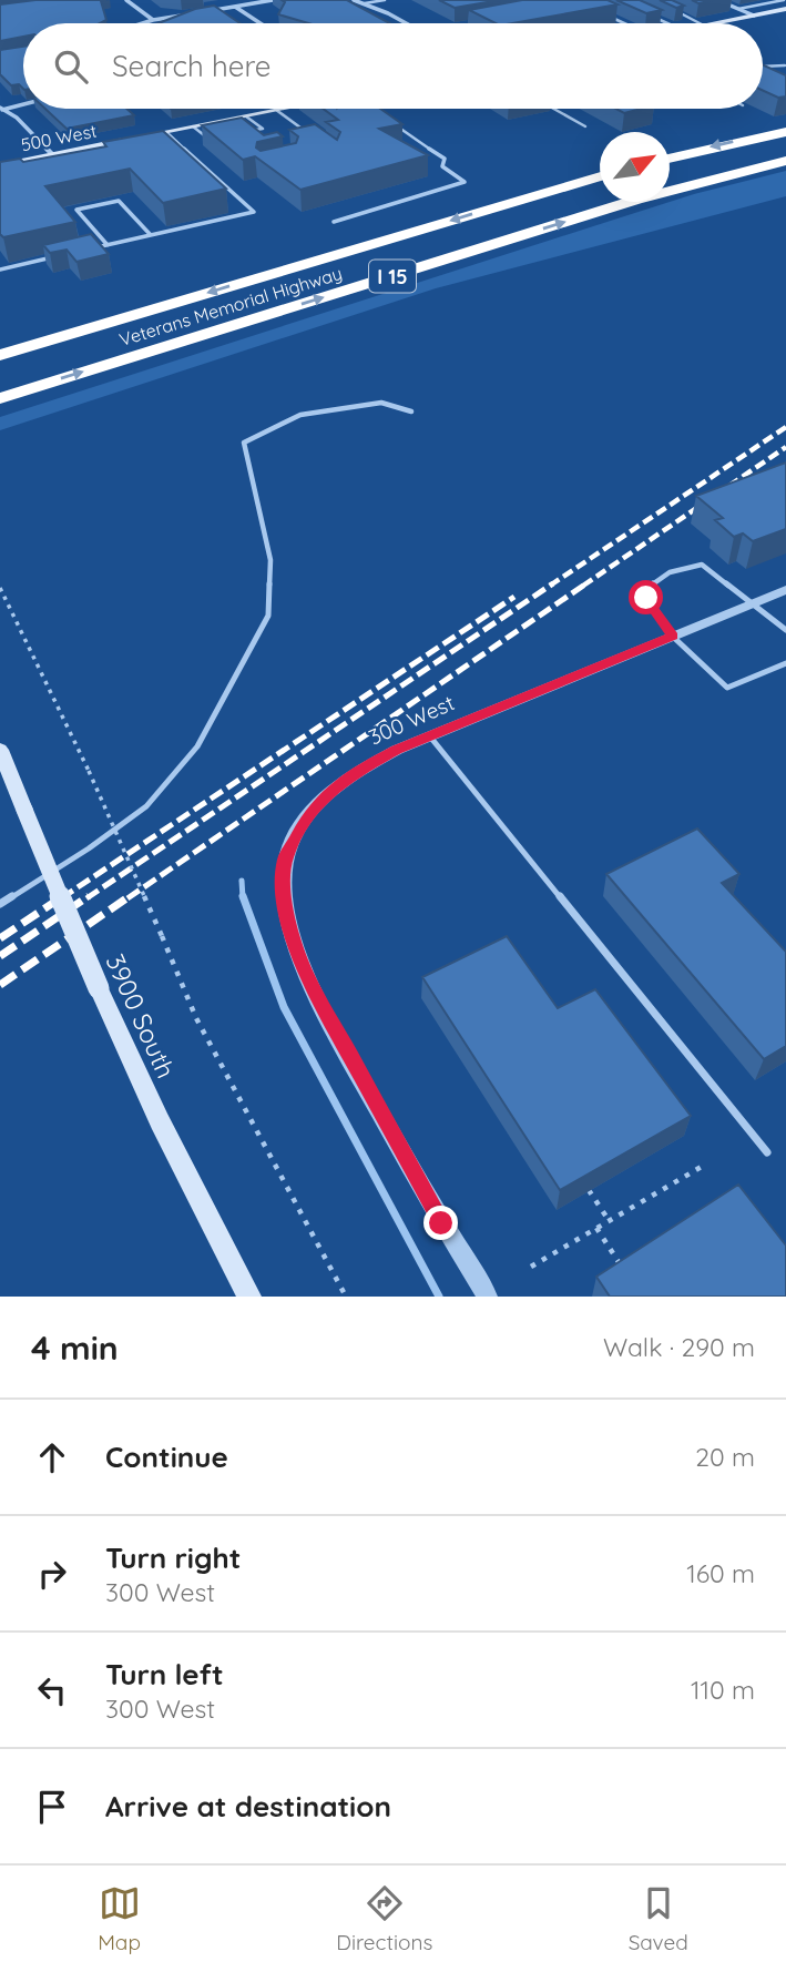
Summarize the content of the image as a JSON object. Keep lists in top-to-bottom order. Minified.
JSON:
{"streets":{"highway":["I 15","Veterans Memorial Highway"],"main road":["500 West","3900 South"],"street":["300 West"]},"north":"top right","page":{"search":"Search here","heading":["4 min","Walk · 290 m"],"list":[["Continue","20 m"],["Turn right","300 West","160 m"],["Turn left","300 West","110 m"],"Arrive at destination"],"nav":["Map","Directions","Saved"]}}
